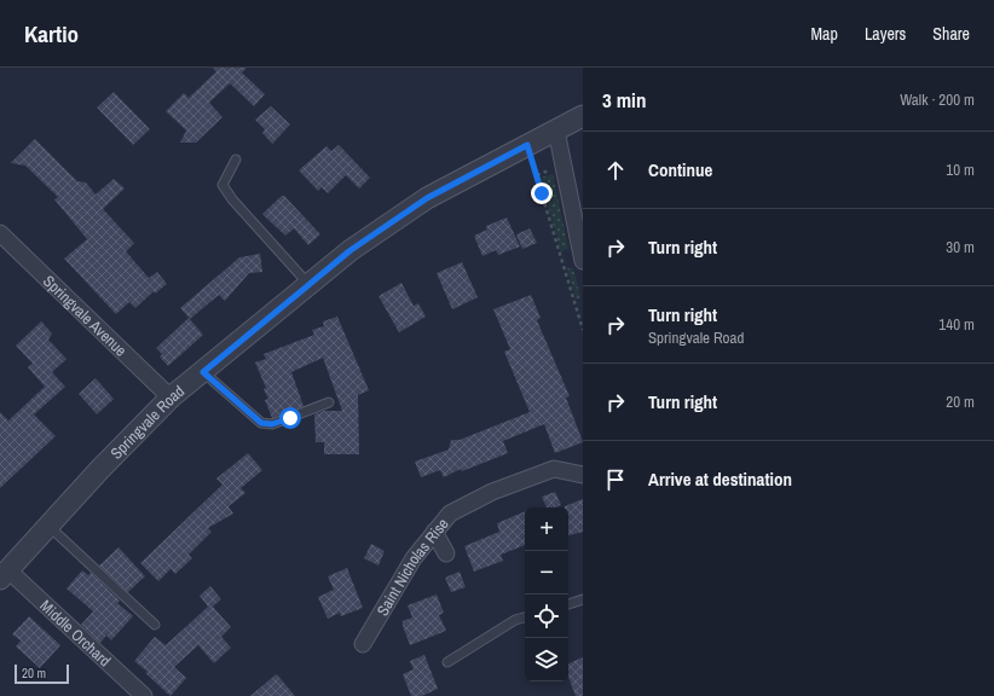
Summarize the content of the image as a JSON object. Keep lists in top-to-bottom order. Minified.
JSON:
{"streets":{"street":["Springvale Avenue","Springvale Road","Saint Nicholas Rise","Middle Orchard"]},"crossings":[["Springvale Avenue","Springvale Road"],["Springvale Road","Middle Orchard"]],"scale_bar":"20 m","page":{"header":"Kartio","nav":["Map","Layers","Share"],"heading":["3 min","Walk · 200 m"],"list":[["Continue","10 m"],["Turn right","30 m"],["Turn right","Springvale Road","140 m"],["Turn right","20 m"],"Arrive at destination"],"map_buttons":["+","−"],"scale":"20 m"}}
